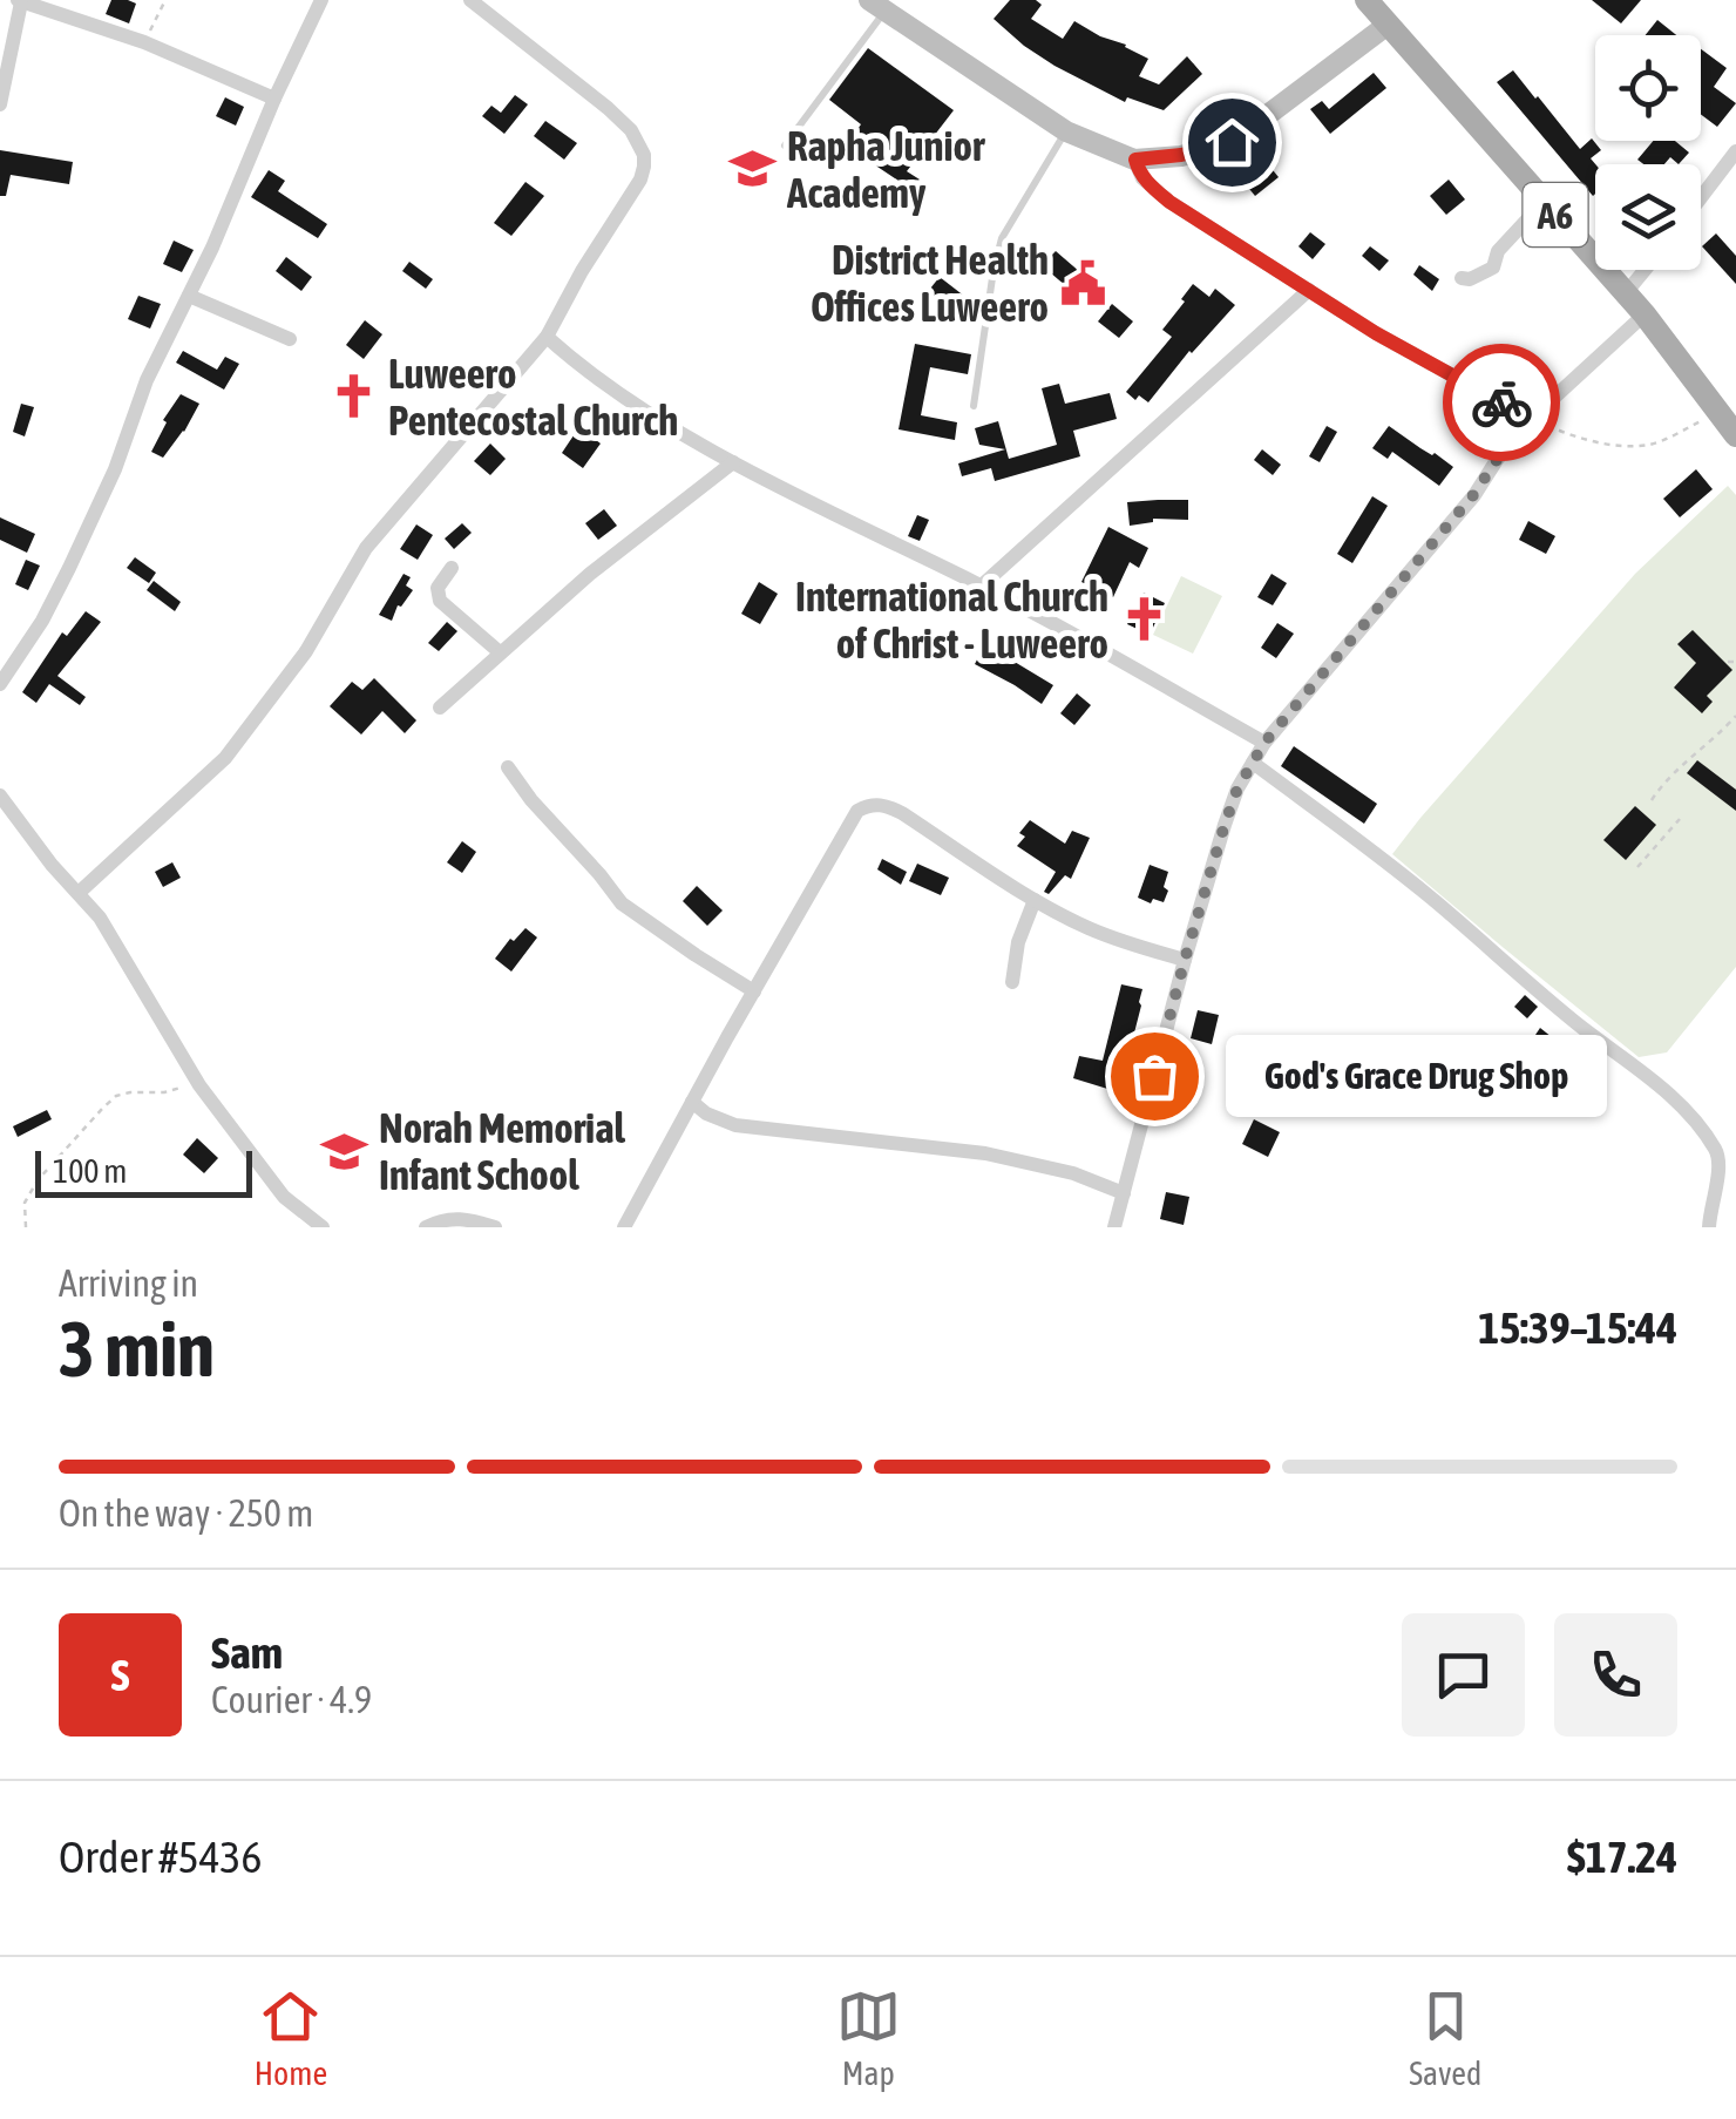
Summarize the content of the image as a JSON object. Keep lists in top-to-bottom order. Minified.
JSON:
{"streets":{"main road":["A6"]},"places":{"school or university":["Rapha Junior Academy","Norah Memorial Infant School"],"public building":["District Health Offices Luweero"],"church":["Luweero Pentecostal Church","International Church of Christ - Luweero"],"other":["God's Grace Drug Shop"]},"scale_bar":"100 m","page":{"bubble":"God's Grace Drug Shop","scale":"100 m","heading":["3 min","Arriving in","15:39–15:44"],"panel":["Sam","Courier · 4.9","Order #5436","$17.24"],"bar":"On the way · 250 m","round":"S","tabs":["Home","Map","Saved"]}}
